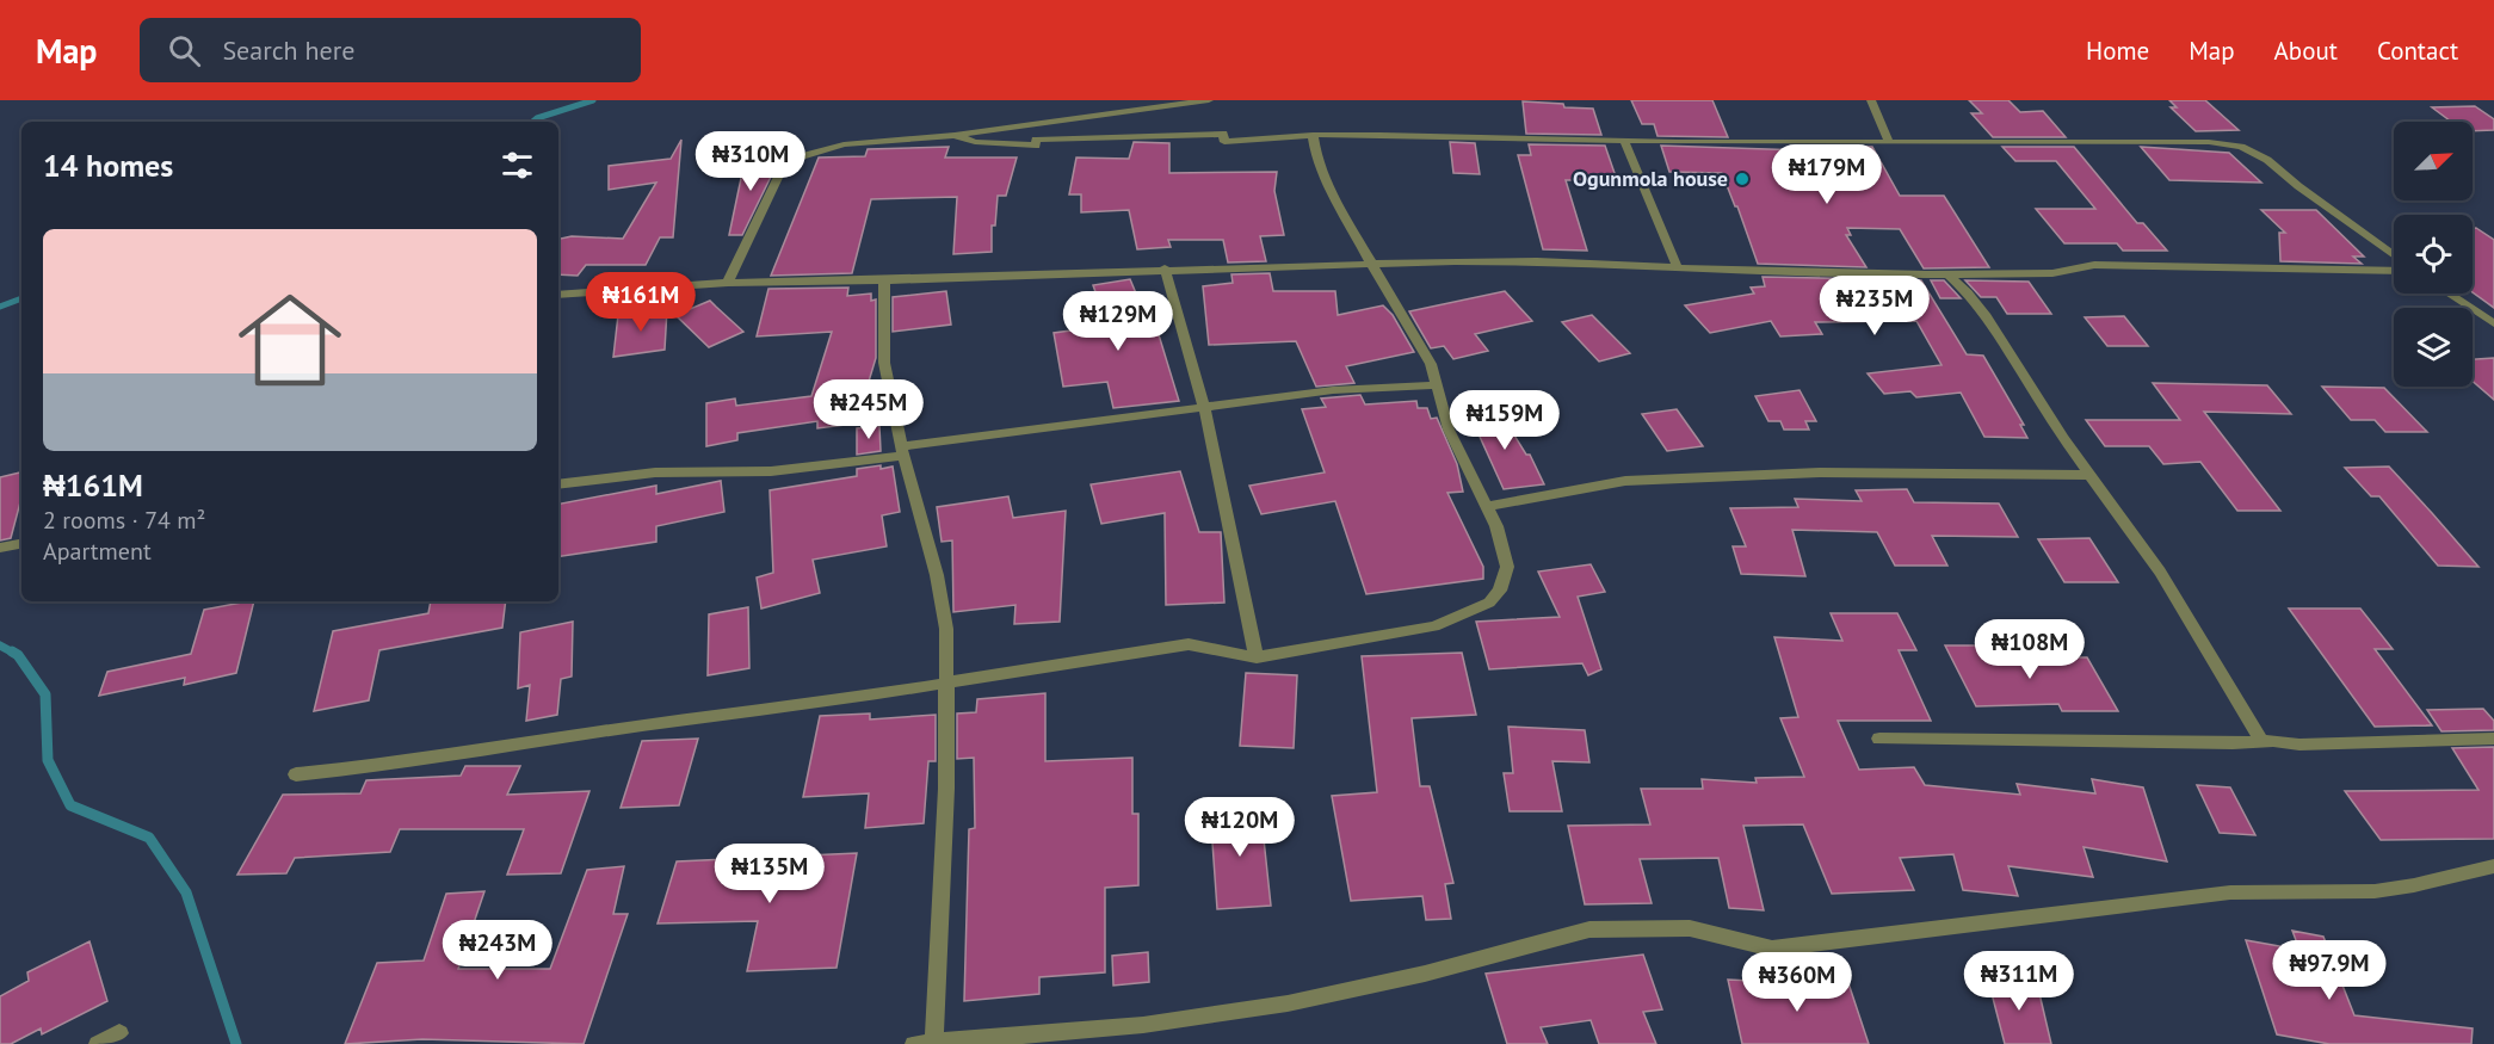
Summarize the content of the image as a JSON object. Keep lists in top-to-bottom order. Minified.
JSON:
{"places":["Ogunmola house"],"north":"top right","page":{"header":"Map","search":"Search here","nav":["Home","Map","About","Contact"],"heading":"14 homes","price":["₦310M","₦179M","₦161M","₦235M","₦129M","₦245M","₦159M","₦108M","₦120M","₦135M","₦243M","₦97.9M","₦311M","₦360M"],"list":[{"name":"₦161M","note":"2 rooms · 74 m² · Apartment"}]}}
